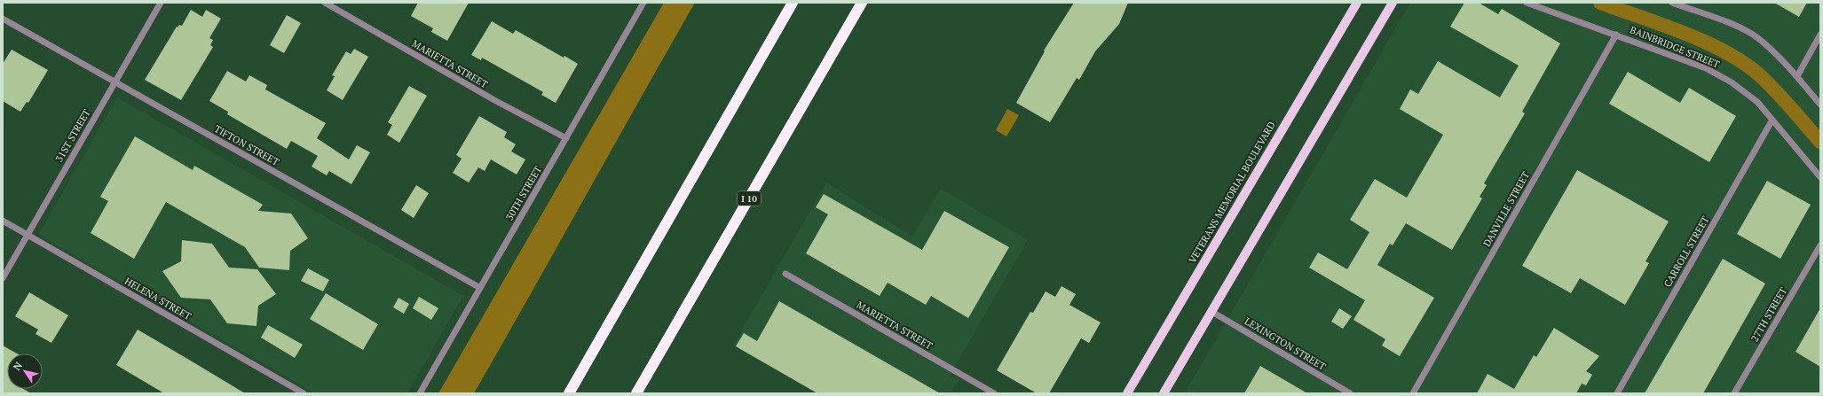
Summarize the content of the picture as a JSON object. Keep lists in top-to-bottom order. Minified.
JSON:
{"streets":{"highway":["I 10"],"main road":["VETERANS MEMORIAL BOULEVARD"],"street":["BAINBRIDGE STREET","MARIETTA STREET","31ST STREET","TIFTON STREET","30TH STREET","DANVILLE STREET","CARROLL STREET","HELENA STREET","27TH STREET","LEXINGTON STREET"]},"crossings":[["BAINBRIDGE STREET","DANVILLE STREET"],["BAINBRIDGE STREET","CARROLL STREET"],["MARIETTA STREET","30TH STREET"],["31ST STREET","TIFTON STREET"],["31ST STREET","HELENA STREET"],["TIFTON STREET","30TH STREET"]],"north":"top left"}
